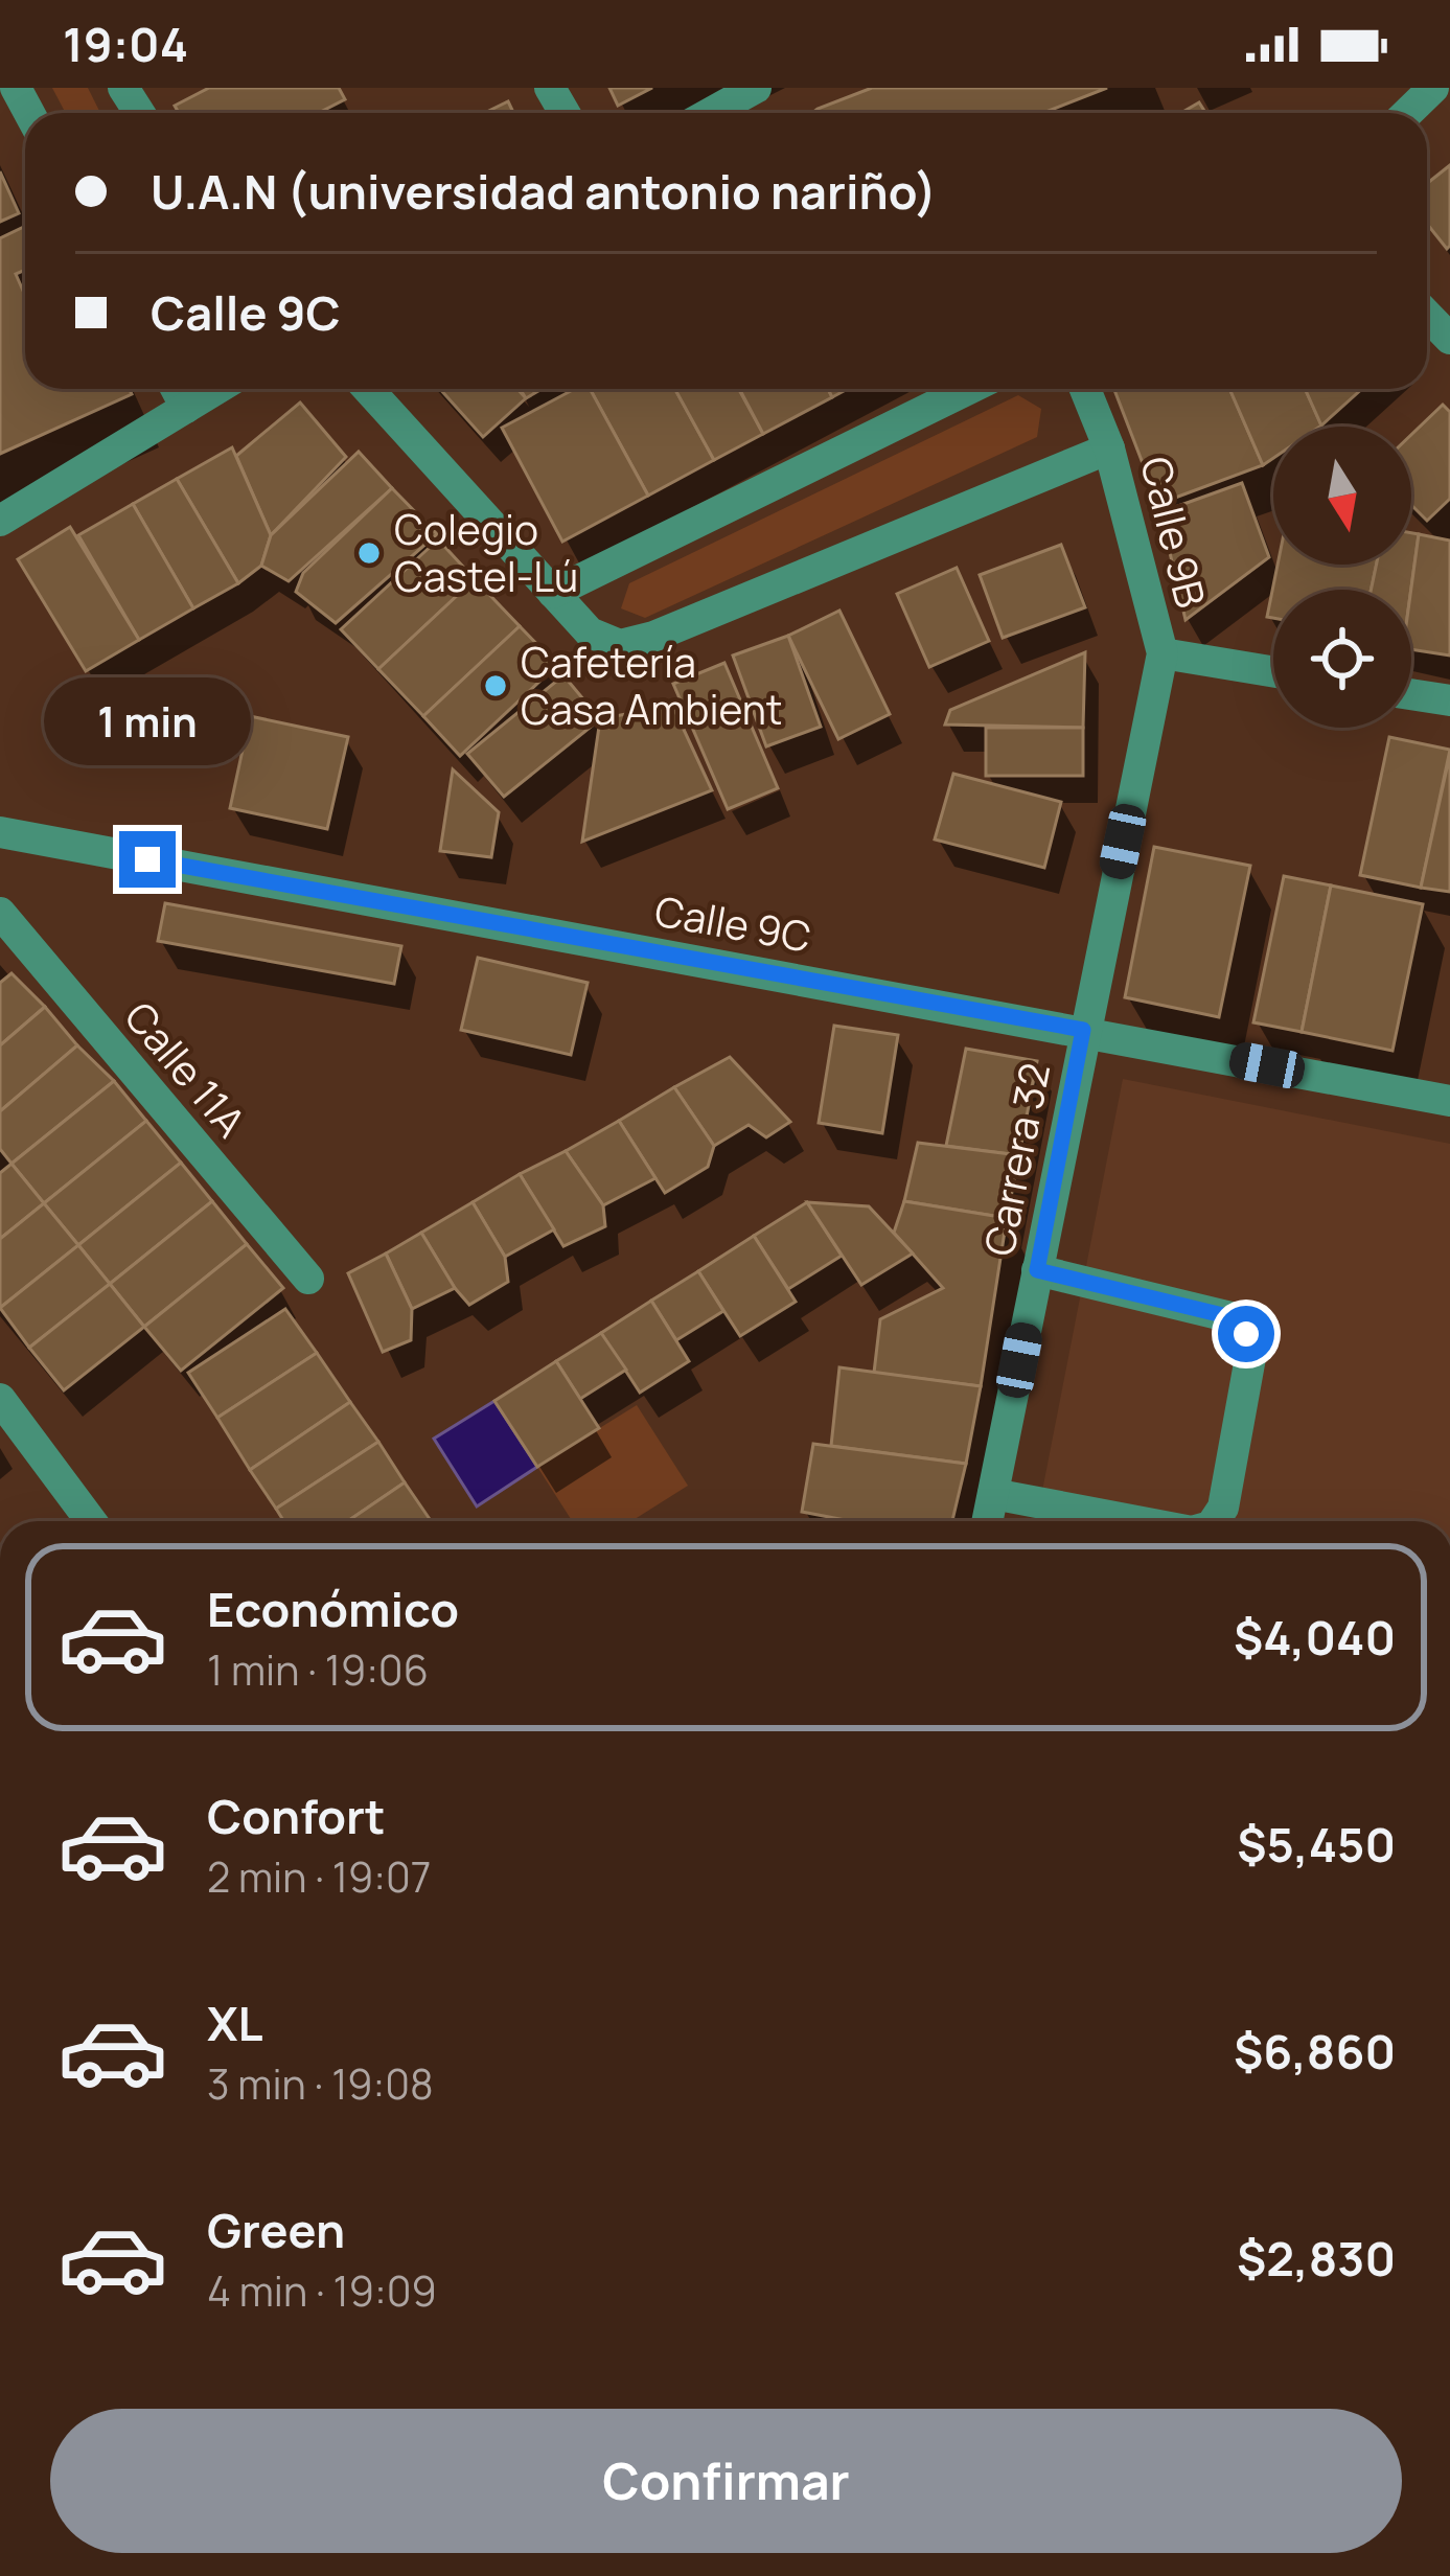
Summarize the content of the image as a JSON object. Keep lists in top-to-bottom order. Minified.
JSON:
{"streets":{"street":["Calle 9B","Calle 9C","Calle 11A","Carrera 32"]},"crossings":[["Calle 9B","Carrera 32"],["Calle 9C","Carrera 32"]],"places":["Colegio Castel-Lú","Cafetería Casa Ambient"],"north":"bottom","page":{"status":"19:04","banner":["U.A.N (universidad antonio nariño)","Calle 9C"],"bubble":"1 min","list":[{"name":"Económico","note":"1 min · 19:06","value":"$4,040"},{"name":"Confort","note":"2 min · 19:07","value":"$5,450"},{"name":"XL","note":"3 min · 19:08","value":"$6,860"},{"name":"Green","note":"4 min · 19:09","value":"$2,830"}],"buttons":"Confirmar"}}
